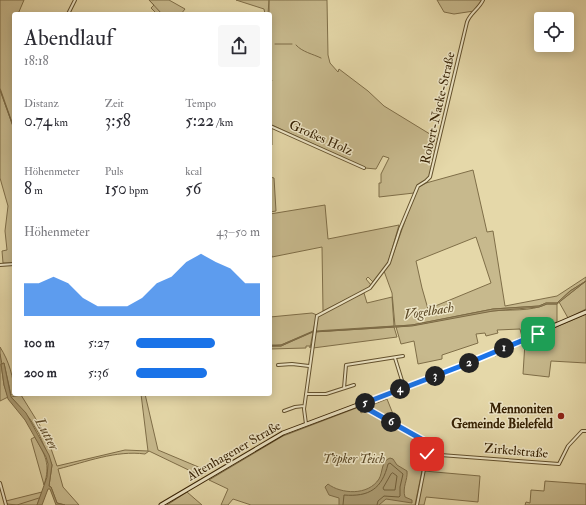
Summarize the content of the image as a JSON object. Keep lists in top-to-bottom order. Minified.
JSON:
{"streets":{"main road":["Altenhagener Straße"],"street":["Robert-Nacke-Straße","Großes Holz","Zirkelstraße"]},"crossings":[["Robert-Nacke-Straße","Altenhagener Straße"]],"water":["Vogelbach","Lutter"],"parks":["Töpker Teich"],"places":["Mennoniten Gemeinde Bielefeld"],"page":{"heading":["Abendlauf","18:18"],"stats":[["Distanz","0.74 km"],["Zeit","3:58"],["Tempo","5:22 /km"],["Höhenmeter","8 m"],["Puls","150 bpm"],["kcal","56"]],"chart":["Höhenmeter","43–50 m"],"list":[{"name":"100 m","note":"5:27"},{"name":"200 m","note":"5:36"}],"pins":["1","2","3","4","5","6"]}}
